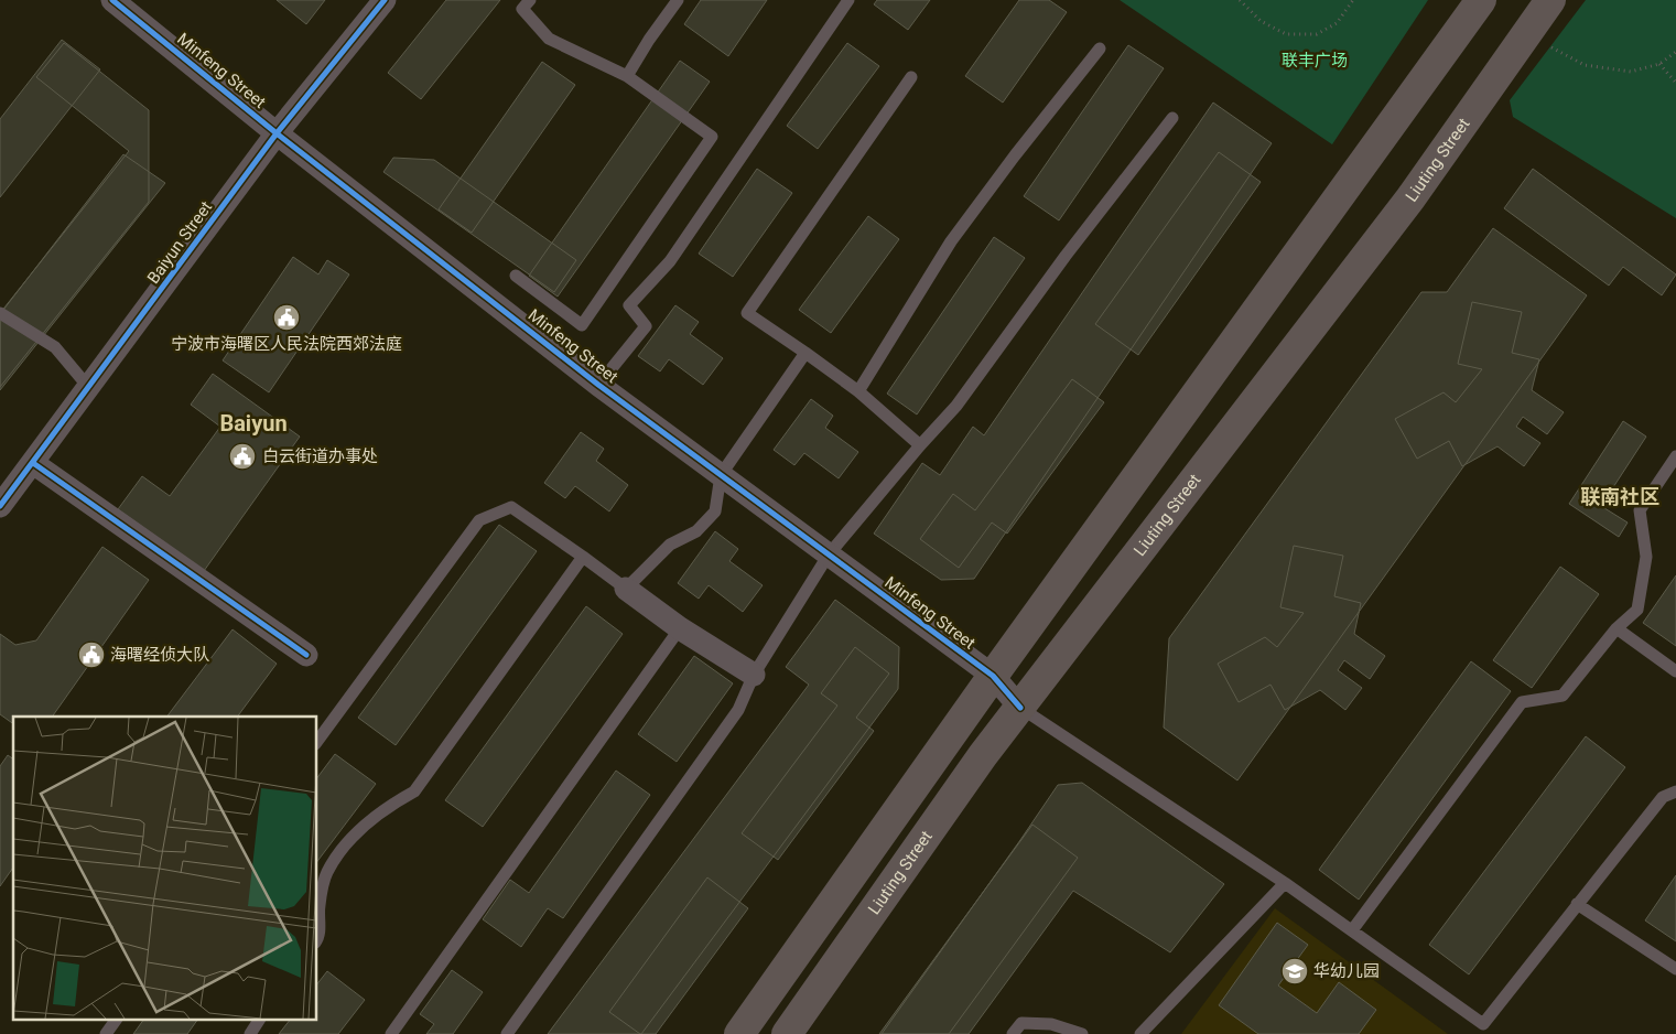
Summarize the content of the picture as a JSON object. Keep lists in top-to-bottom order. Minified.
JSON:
{"streets":{"main road":["Liuting Street"],"street":["Minfeng Street","Baiyun Street"]},"crossings":[["Minfeng Street","Liuting Street"],["Minfeng Street","Baiyun Street"]],"districts":["Baiyun","联南社区"],"parks":["联丰广场"],"places":{"public building":["宁波市海曙区人民法院西郊法庭","白云街道办事处","海曙经侦大队"],"school or university":["华幼儿园"]}}
